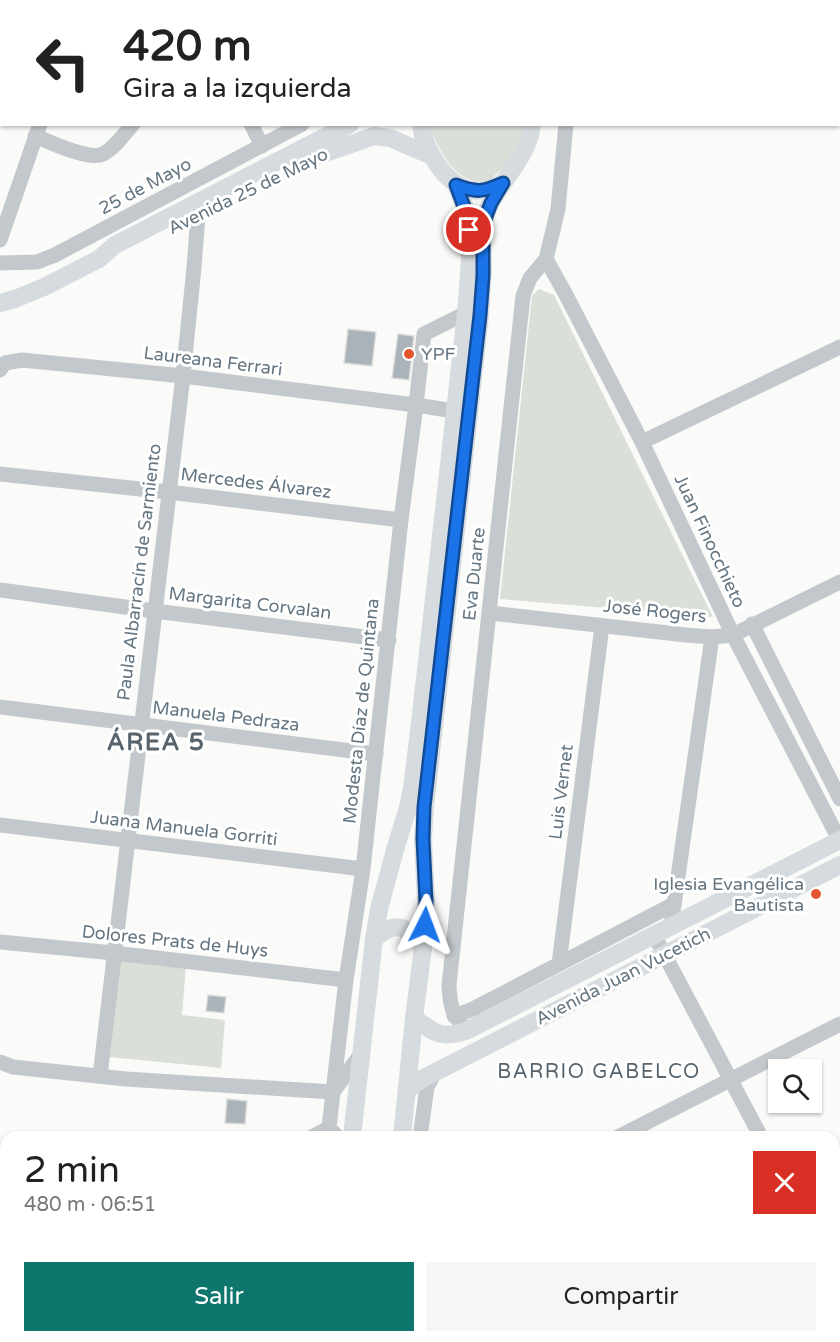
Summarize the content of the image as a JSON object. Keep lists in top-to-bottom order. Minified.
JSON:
{"streets":{"main road":["Avenida 25 de Mayo","Avenida Juan Vucetich"],"street":["25 de Mayo","Laureana Ferrari","Mercedes Álvarez","Juan Finocchieto","Paula Albarracín de Sarmiento","Eva Duarte","Margarita Corvalan","José Rogers","Modesta Díaz de Quintana","Manuela Pedraza","Luis Vernet","Juana Manuela Gorriti","Dolores Prats de Huys"]},"crossings":[["Avenida 25 de Mayo","Paula Albarracín de Sarmiento"],["Laureana Ferrari","Paula Albarracín de Sarmiento"],["Laureana Ferrari","Modesta Díaz de Quintana"],["Mercedes Álvarez","Paula Albarracín de Sarmiento"],["Mercedes Álvarez","Modesta Díaz de Quintana"],["Juan Finocchieto","Eva Duarte"],["Juan Finocchieto","José Rogers"],["Juan Finocchieto","Avenida Juan Vucetich"],["Paula Albarracín de Sarmiento","Margarita Corvalan"],["Paula Albarracín de Sarmiento","Manuela Pedraza"],["Paula Albarracín de Sarmiento","Juana Manuela Gorriti"],["Paula Albarracín de Sarmiento","Dolores Prats de Huys"],["Eva Duarte","José Rogers"],["Eva Duarte","Avenida Juan Vucetich"],["Margarita Corvalan","Modesta Díaz de Quintana"],["José Rogers","Luis Vernet"],["Modesta Díaz de Quintana","Manuela Pedraza"],["Modesta Díaz de Quintana","Juana Manuela Gorriti"],["Modesta Díaz de Quintana","Dolores Prats de Huys"]],"districts":["ÁREA 5","BARRIO GABELCO"],"places":["YPF","Iglesia Evangélica Bautista"],"page":{"turn":["420 m","Gira a la izquierda"],"heading":["2 min","480 m · 06:51"],"buttons":["Salir","Compartir"]}}
